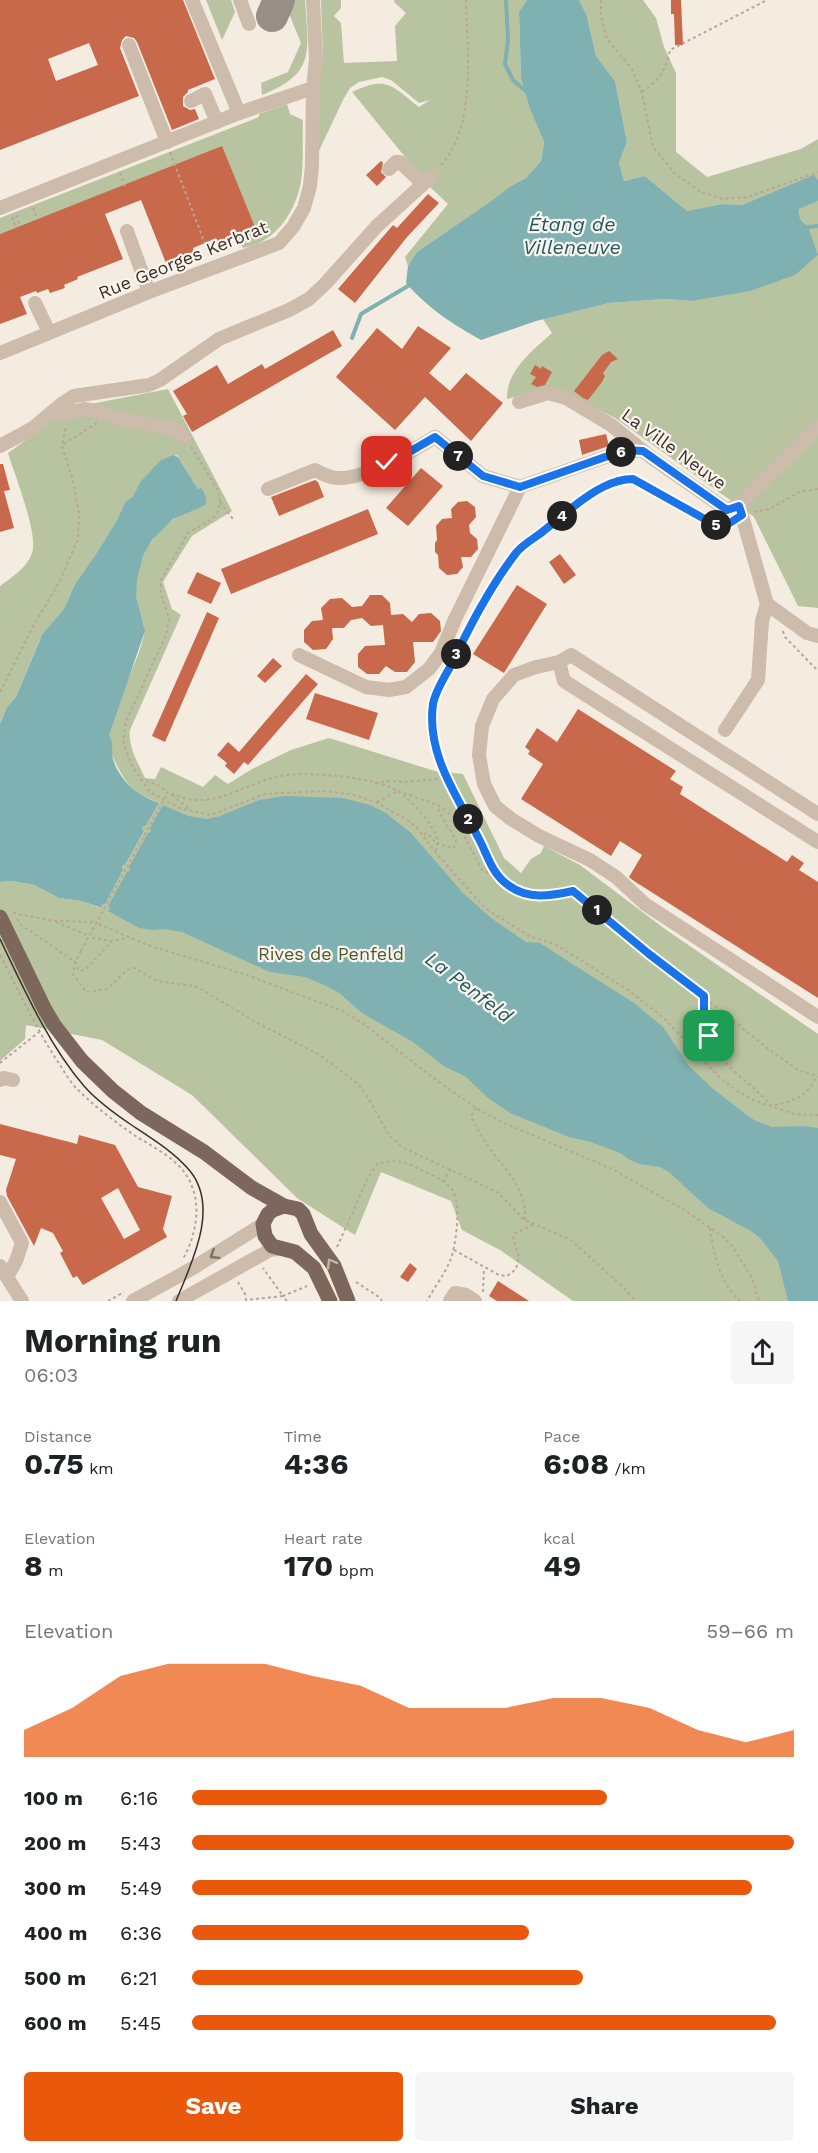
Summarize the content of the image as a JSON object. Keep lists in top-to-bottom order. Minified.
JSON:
{"streets":{"street":["Rue Georges Kerbrat","La Ville Neuve"]},"water":["Étang de Villeneuve","La Penfeld"],"parks":["Rives de Penfeld"],"page":{"pins":["6","7","4","5","3","2","1"],"heading":["Morning run","06:03"],"stats":[["Distance","0.75 km"],["Time","4:36"],["Pace","6:08 /km"],["Elevation","8 m"],["Heart rate","170 bpm"],["kcal","49"]],"chart":["Elevation","59–66 m"],"list":[{"name":"100 m","note":"6:16"},{"name":"200 m","note":"5:43"},{"name":"300 m","note":"5:49"},{"name":"400 m","note":"6:36"},{"name":"500 m","note":"6:21"},{"name":"600 m","note":"5:45"}],"buttons":["Save","Share"]}}
